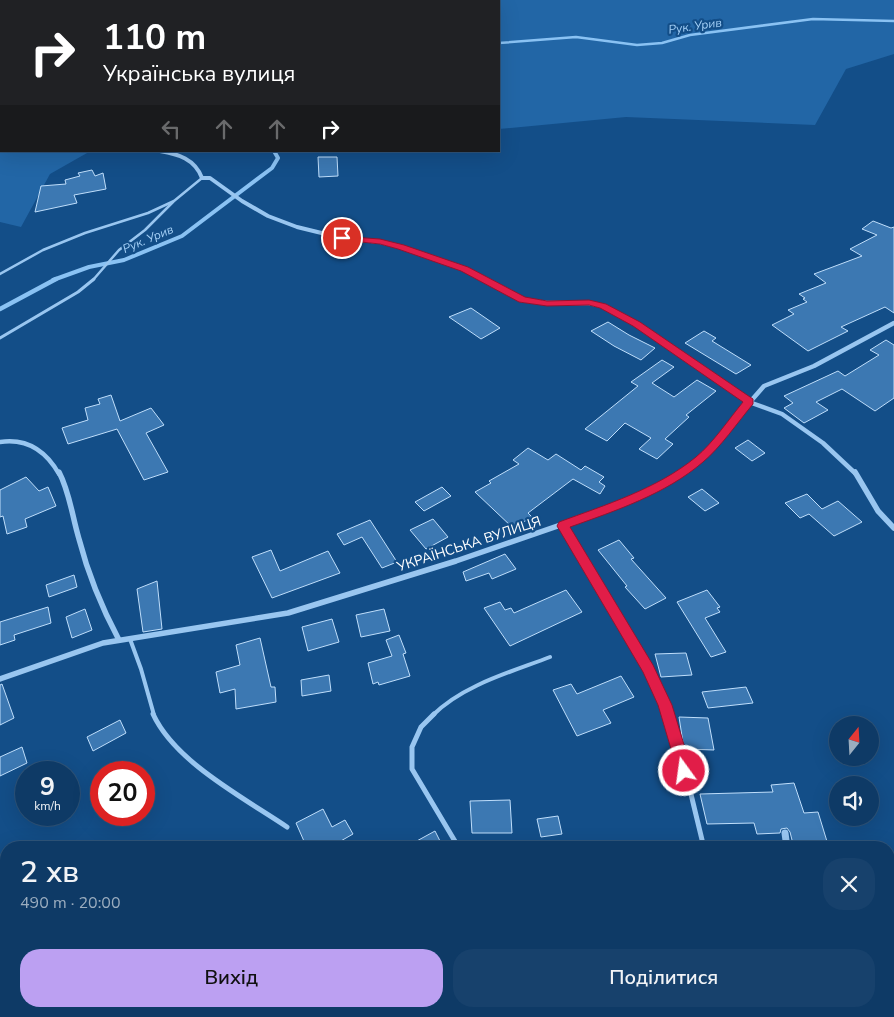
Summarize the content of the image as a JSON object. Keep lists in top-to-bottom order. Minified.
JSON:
{"streets":{"street":["УКРАЇНСЬКА ВУЛИЦЯ"]},"water":["Рук. Урив"],"north":"top","page":{"turn":["110 m","Українська вулиця"],"speed":"9 km/h","limit":"20","heading":["2 хв","490 m · 20:00"],"buttons":["Вихід","Поділитися"]}}
